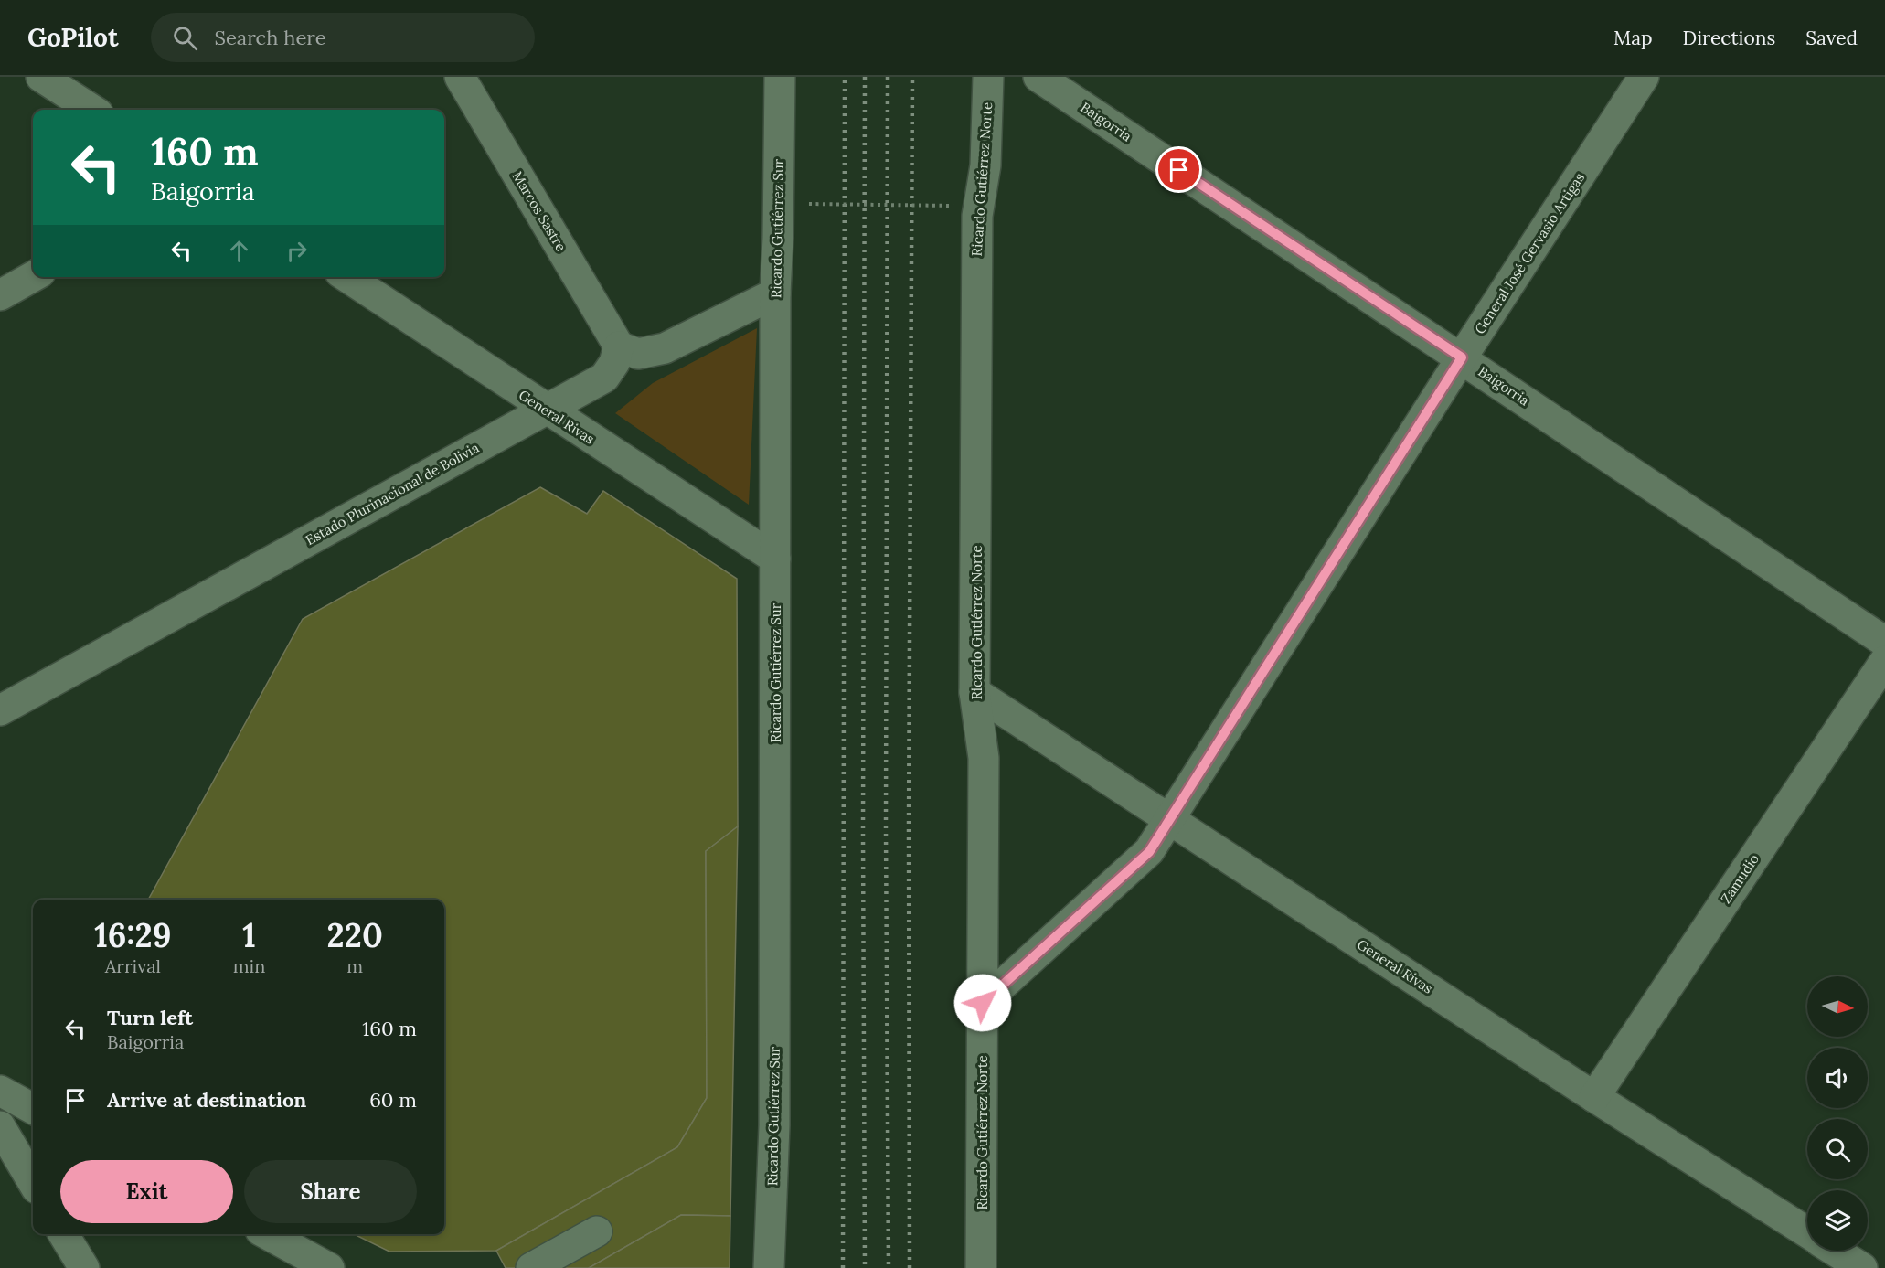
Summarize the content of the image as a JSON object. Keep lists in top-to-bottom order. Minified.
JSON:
{"streets":{"street":["Baigorria","Ricardo Gutiérrez Norte","Marcos Sastre","Ricardo Gutiérrez Sur","General José Gervasio Artigas","General Rivas","Estado Plurinacional de Bolivia","Zamudio"]},"crossings":[["Baigorria","General José Gervasio Artigas"],["Ricardo Gutiérrez Norte","General José Gervasio Artigas"],["Ricardo Gutiérrez Norte","General Rivas"],["Marcos Sastre","Estado Plurinacional de Bolivia"],["Ricardo Gutiérrez Sur","General Rivas"],["General José Gervasio Artigas","General Rivas"],["General Rivas","Estado Plurinacional de Bolivia"],["General Rivas","Zamudio"]],"north":"right","page":{"header":"GoPilot","search":"Search here","nav":["Map","Directions","Saved"],"turn":["160 m","Baigorria"],"eta":["16:29","Arrival","1","min","220","m"],"list":[{"name":"Turn left","note":"Baigorria","value":"160 m"},{"name":"Arrive at destination","value":"60 m"}],"buttons":["Exit","Share"]}}
